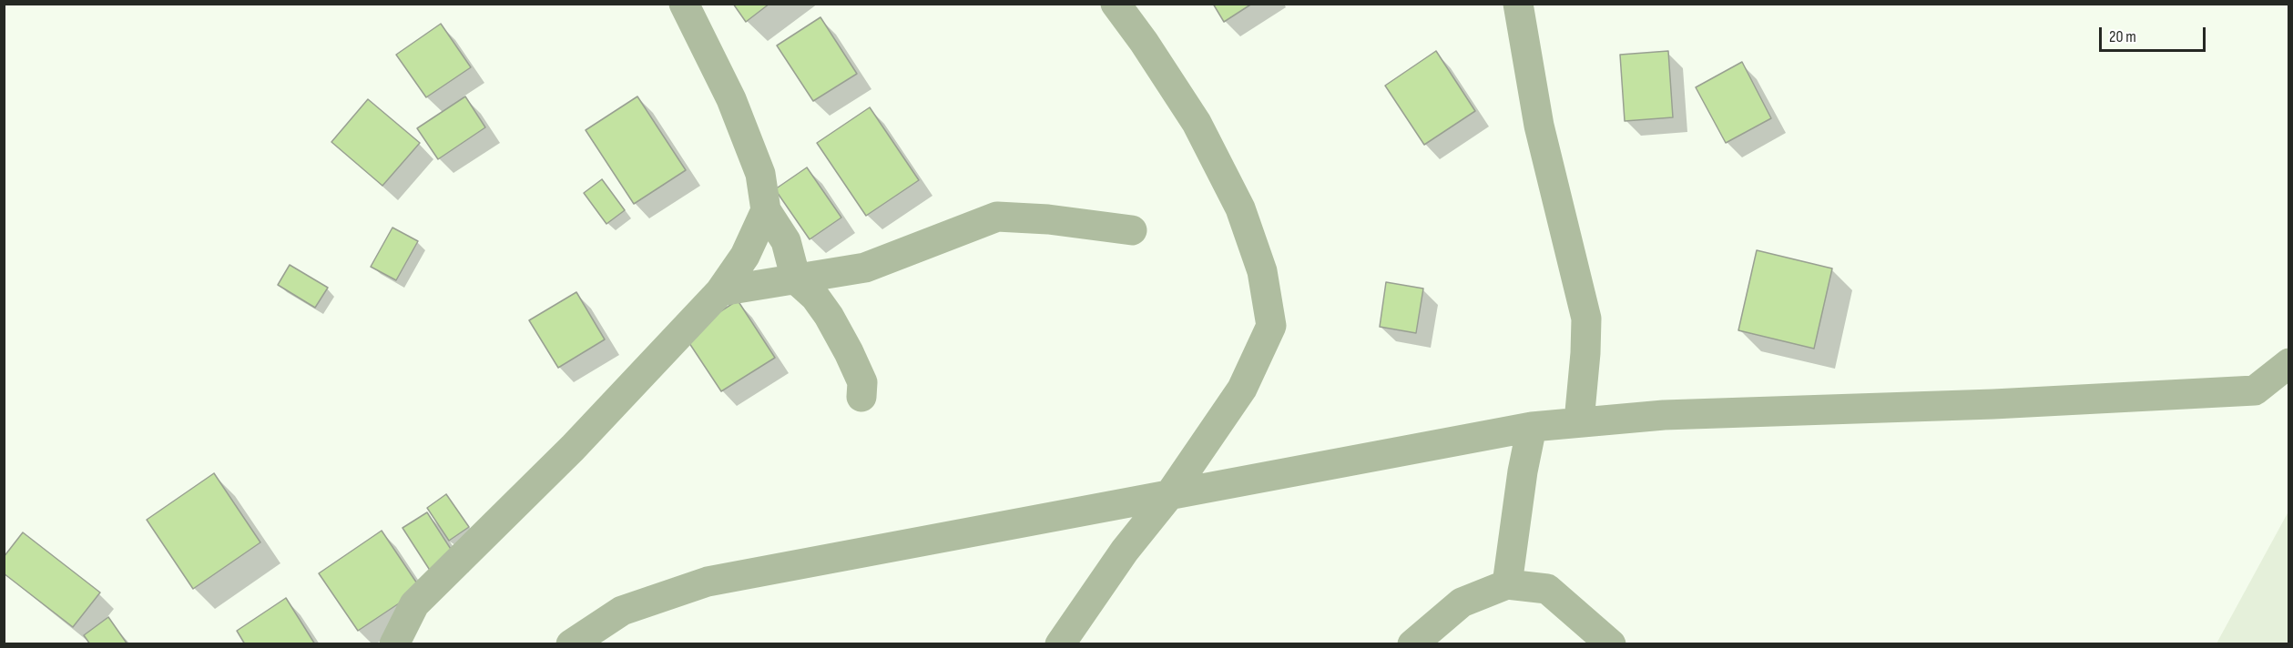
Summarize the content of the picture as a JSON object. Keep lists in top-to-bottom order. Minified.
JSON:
{"scale_bar":"20 m"}
